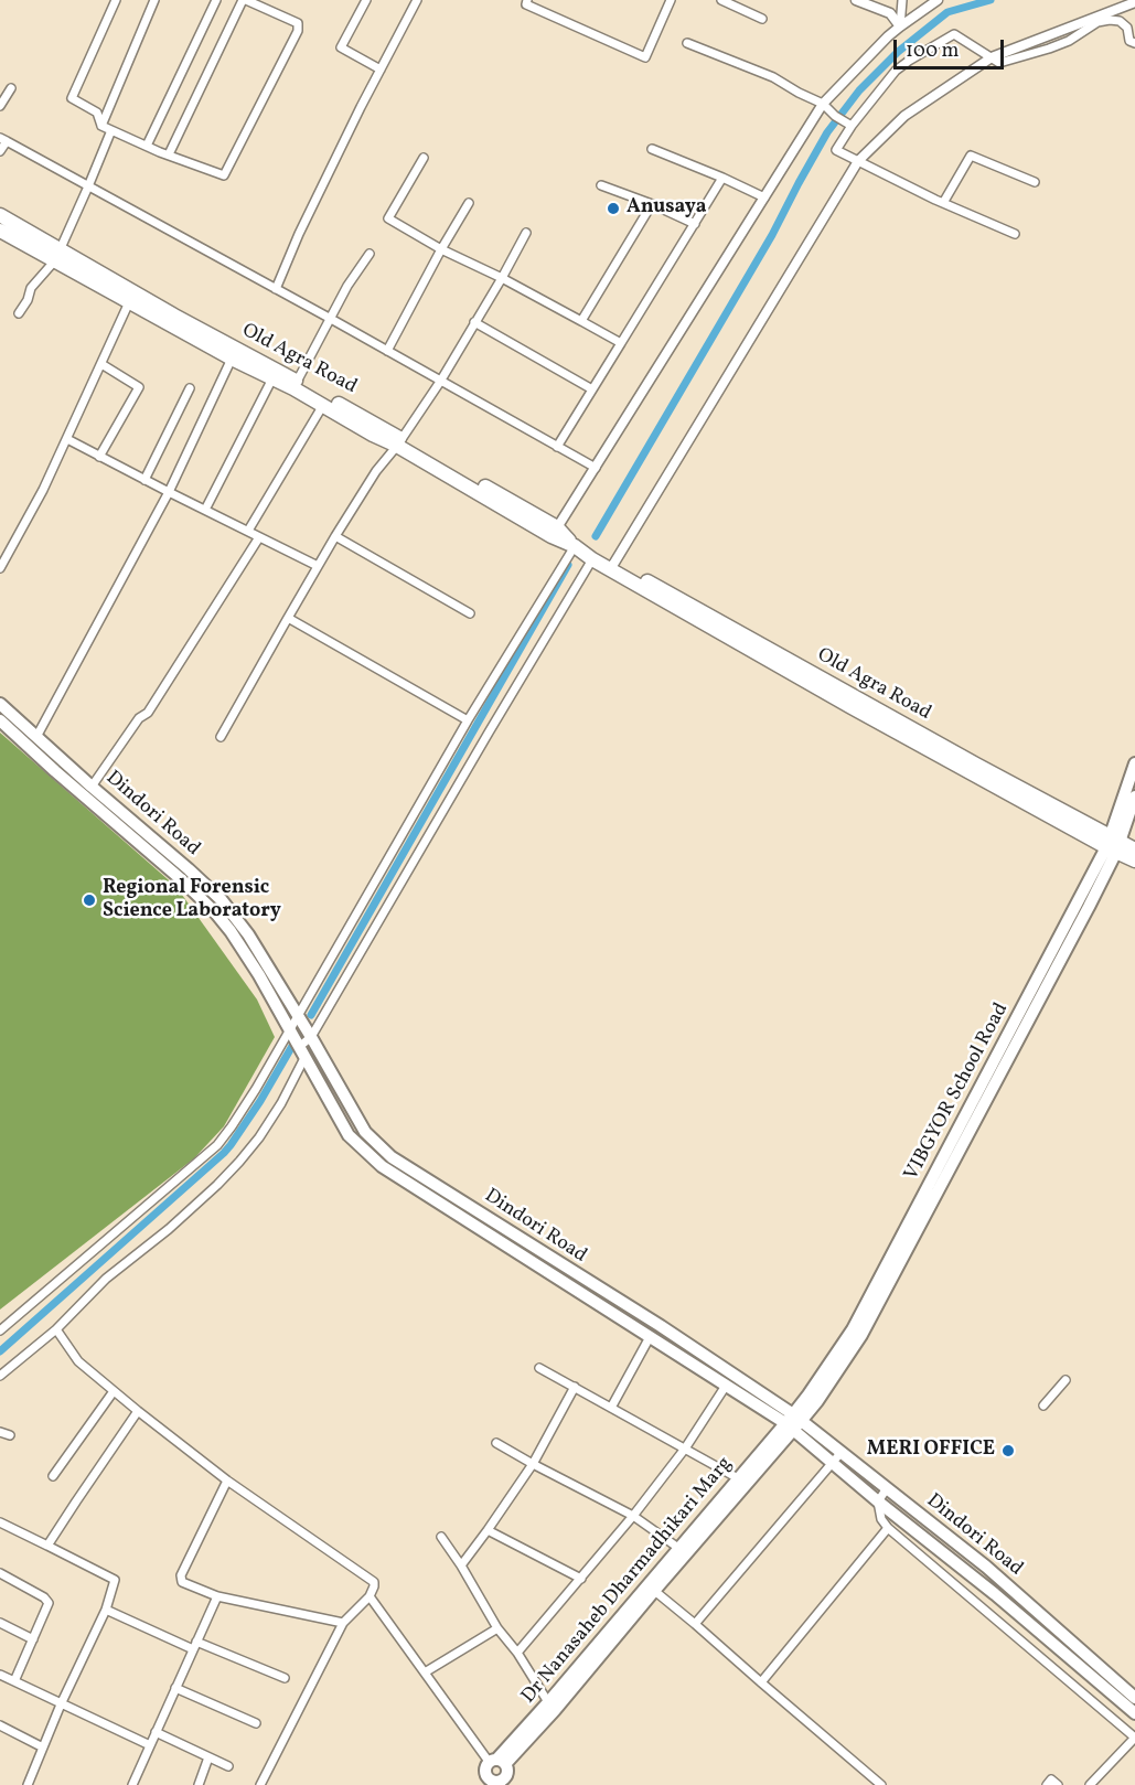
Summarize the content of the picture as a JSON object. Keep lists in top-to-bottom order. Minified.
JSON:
{"streets":{"highway":["Old Agra Road"],"main road":["Dindori Road","VIBGYOR School Road","Dr Nanasaheb Dharmadhikari Marg"]},"crossings":[["Dindori Road","VIBGYOR School Road"],["Dindori Road","Dr Nanasaheb Dharmadhikari Marg"],["VIBGYOR School Road","Dr Nanasaheb Dharmadhikari Marg"]],"places":["Anusaya","Regional Forensic Science Laboratory","MERI OFFICE"],"scale_bar":"100 m"}
